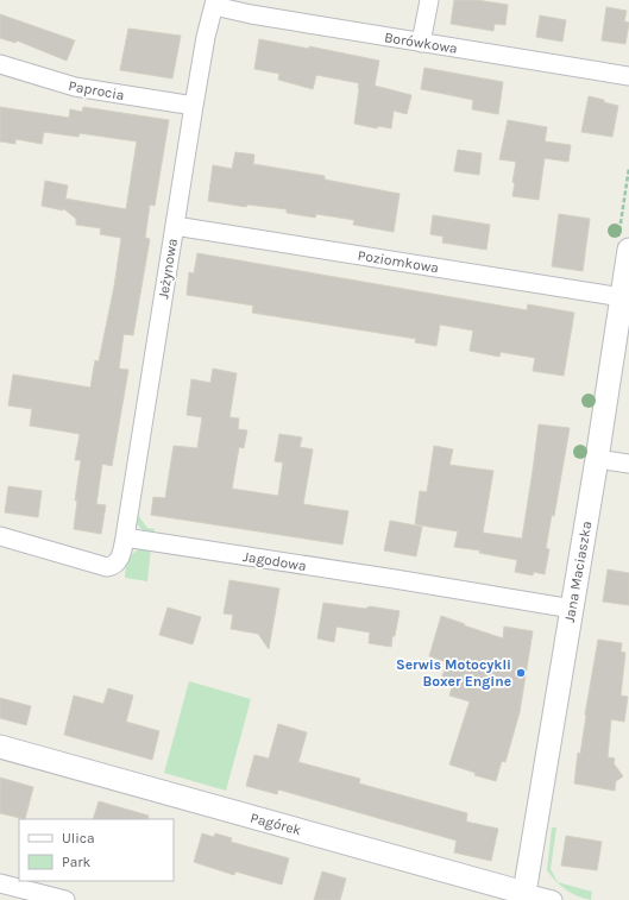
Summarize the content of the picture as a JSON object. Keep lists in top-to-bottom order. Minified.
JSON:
{"streets":{"street":["Borówkowa","Paprocia","Poziomkowa","Jeżynowa","Jagodowa","Jana Maciaszka","Pagórek"]},"crossings":[["Borówkowa","Jeżynowa"],["Paprocia","Jeżynowa"],["Poziomkowa","Jeżynowa"],["Poziomkowa","Jana Maciaszka"],["Jeżynowa","Jagodowa"],["Jagodowa","Jana Maciaszka"],["Jana Maciaszka","Pagórek"]],"places":["Serwis Motocykli Boxer Engine"],"legend":["Ulica","Park"]}
